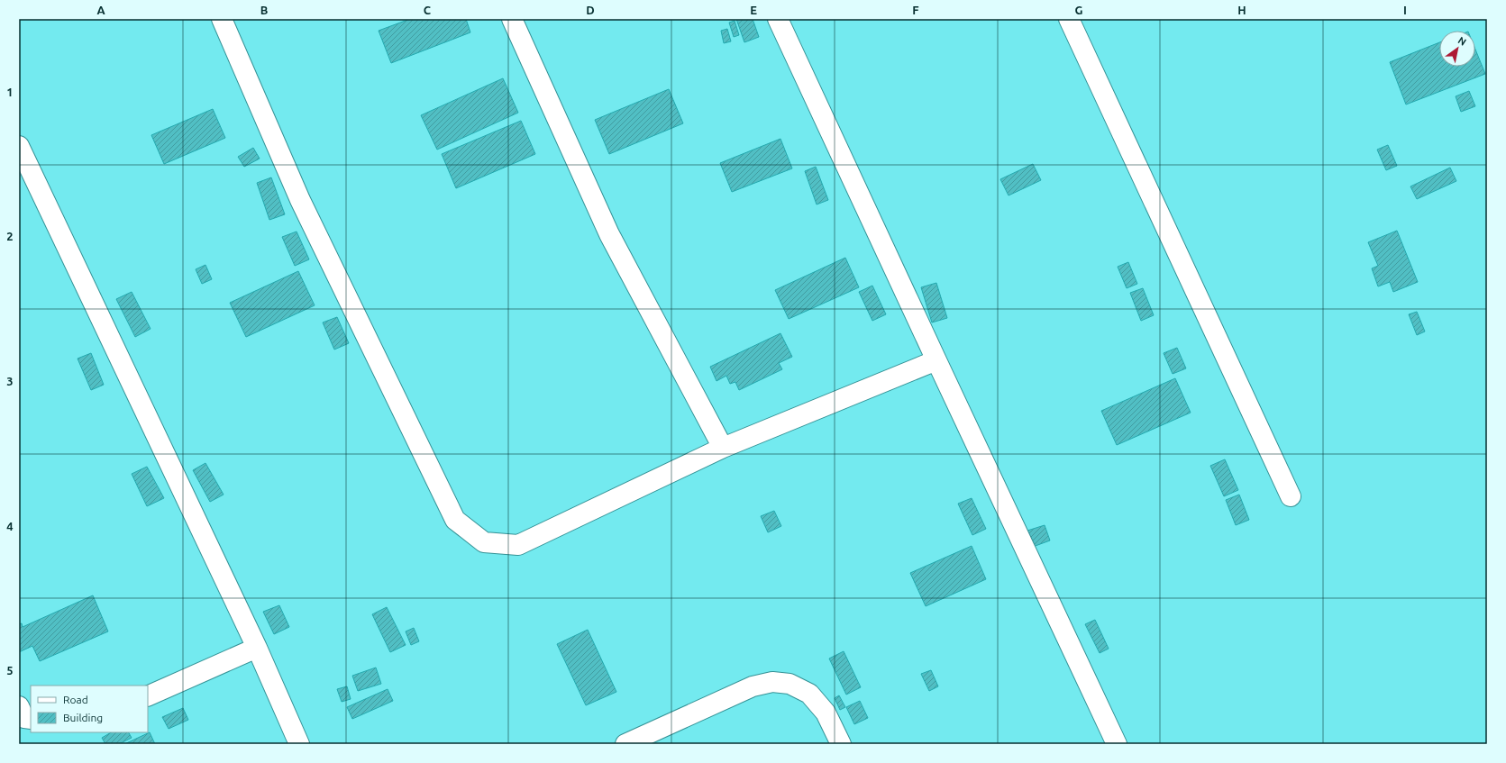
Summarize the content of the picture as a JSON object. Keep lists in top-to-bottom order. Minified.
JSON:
{"legend":["Road","Building"],"north":"top right","grid":{"columns":["A","B","C","D","E","F","G","H","I"],"rows":["1","2","3","4","5"]}}
